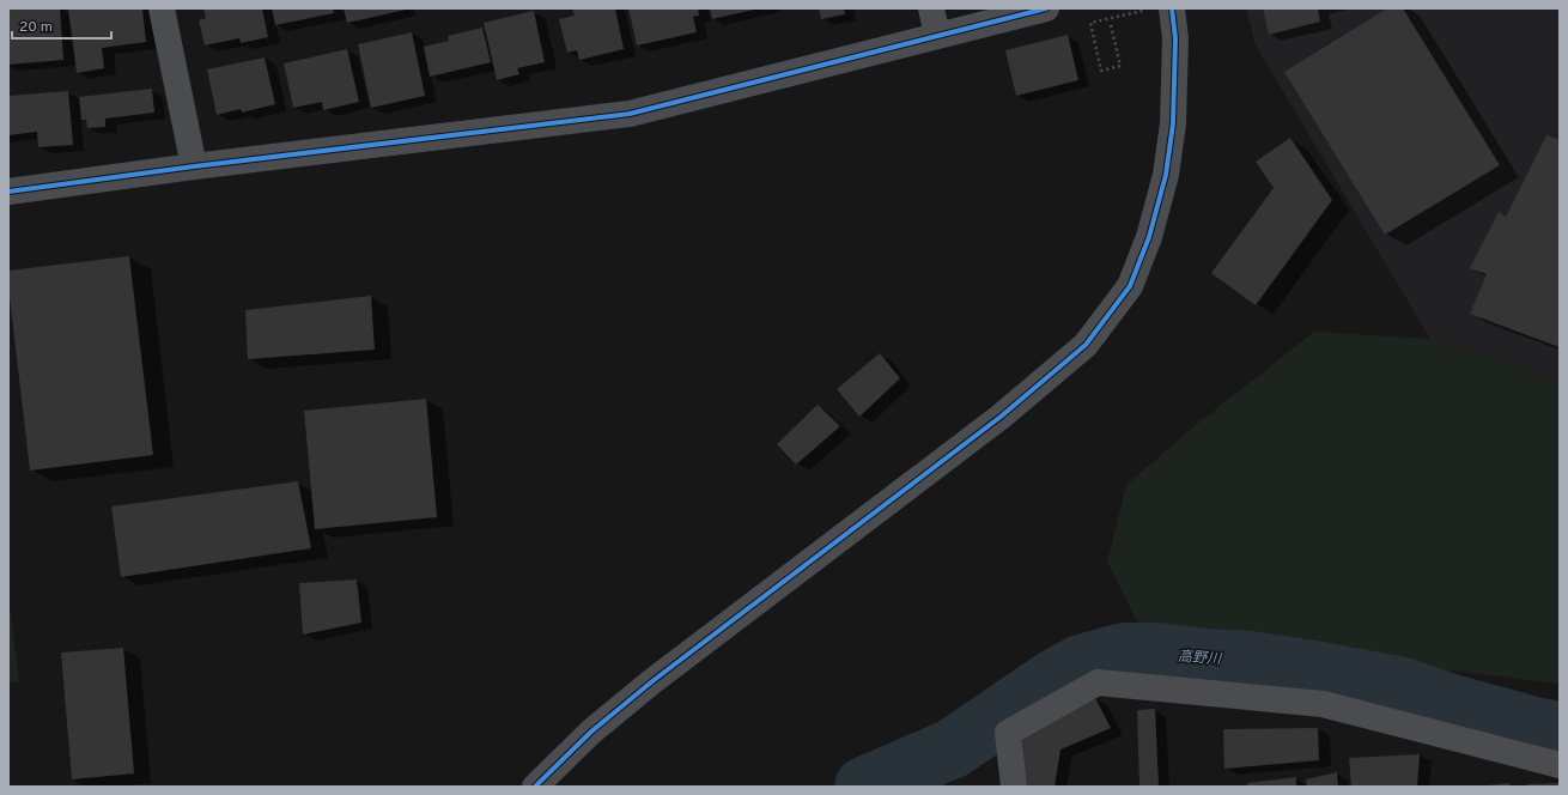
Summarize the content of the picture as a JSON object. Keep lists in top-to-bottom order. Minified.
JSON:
{"water":["高野川"],"scale_bar":"20 m"}
